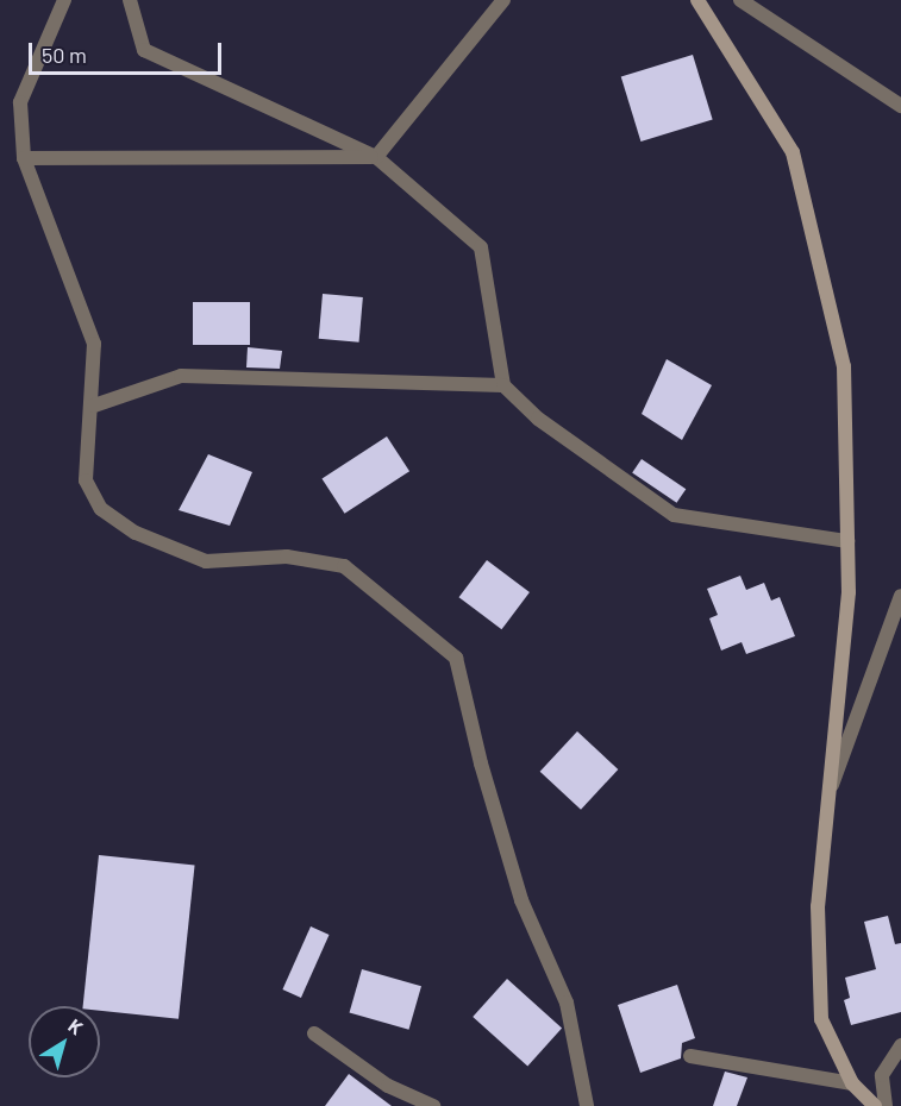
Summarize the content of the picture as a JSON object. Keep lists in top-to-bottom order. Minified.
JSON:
{"scale_bar":"50 m","north":"top right"}
